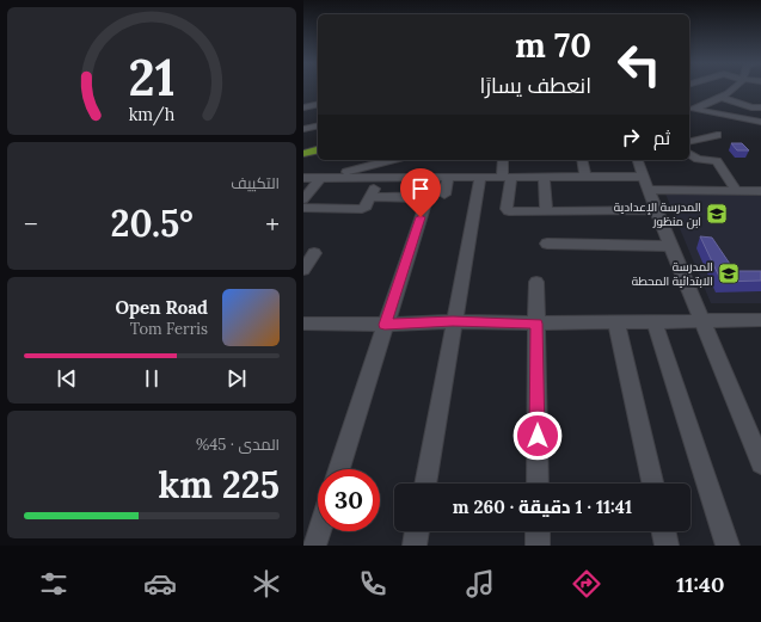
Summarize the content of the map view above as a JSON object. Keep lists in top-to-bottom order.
{
  "places": {
    "school or university": ["المدرسة الإعدادية ابن منظور", "المدرسة الابتدائية المحطة"]
  },
  "page": {
    "turn": ["70 m", "انعطف يسارًا"],
    "then": "ثم",
    "tile": [
      "التكييف",
      ["المدى · 45%", "225 km"]
    ],
    "heat": ["−", "20.5°", "+"],
    "song": ["Open Road", "Tom Ferris"],
    "limit": "30",
    "trip": "11:41 · 1 دقيقة · 260 m",
    "tabs": "11:40",
    "gauge": ["21", "km/h"]
  }
}
